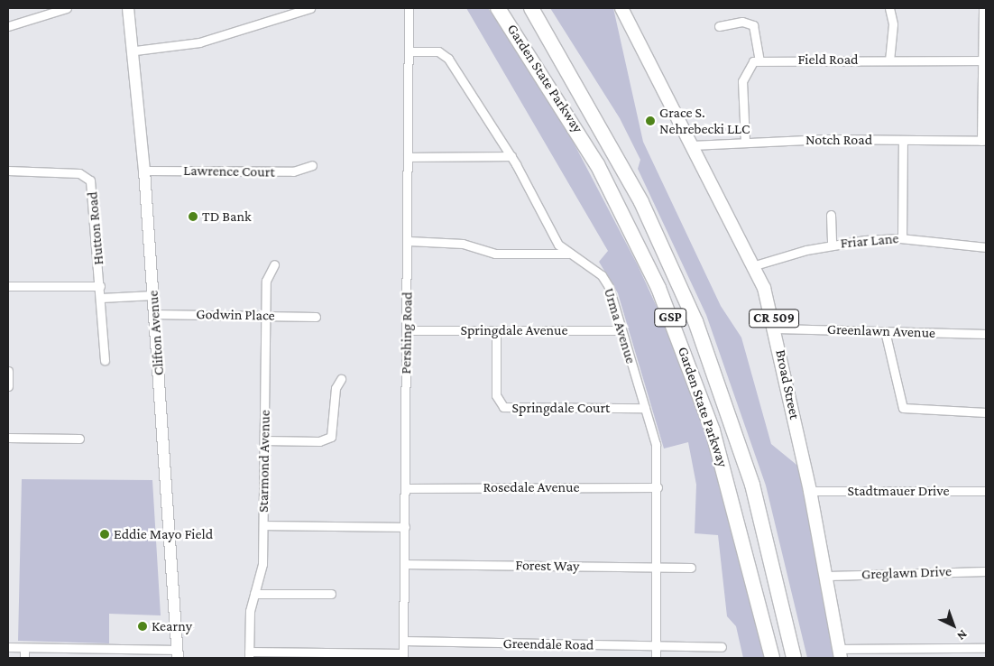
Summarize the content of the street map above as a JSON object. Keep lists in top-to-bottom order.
{
  "streets": {
    "highway": ["Garden State Parkway", "GSP"],
    "main road": ["CR 509", "Clifton Avenue", "Broad Street"],
    "street": [
      "Field Road",
      "Notch Road",
      "Lawrence Court",
      "Hutton Road",
      "Friar Lane",
      "Godwin Place",
      "Urma Avenue",
      "Springdale Avenue",
      "Greenlawn Avenue",
      "Pershing Road",
      "Springdale Court",
      "Starmond Avenue",
      "Rosedale Avenue",
      "Stadtmauer Drive",
      "Forest Way",
      "Greglawn Drive",
      "Greendale Road"
    ]
  },
  "crossings": [
    ["Notch Road", "Broad Street"],
    ["Lawrence Court", "Clifton Avenue"],
    ["Friar Lane", "Broad Street"],
    ["Godwin Place", "Clifton Avenue"],
    ["Godwin Place", "Starmond Avenue"],
    ["Urma Avenue", "Springdale Avenue"],
    ["Urma Avenue", "Pershing Road"],
    ["Urma Avenue", "Springdale Court"],
    ["Urma Avenue", "Rosedale Avenue"],
    ["Urma Avenue", "Forest Way"],
    ["Urma Avenue", "Greendale Road"],
    ["Springdale Avenue", "Pershing Road"],
    ["Springdale Avenue", "Springdale Court"],
    ["Greenlawn Avenue", "Broad Street"],
    ["Pershing Road", "Rosedale Avenue"],
    ["Pershing Road", "Forest Way"],
    ["Pershing Road", "Greendale Road"],
    ["Broad Street", "Stadtmauer Drive"],
    ["Broad Street", "Greglawn Drive"]
  ],
  "places": [
    "Grace S. Nehrebecki LLC",
    "TD Bank",
    "Eddie Mayo Field",
    "Kearny"
  ],
  "north": "bottom right"
}
